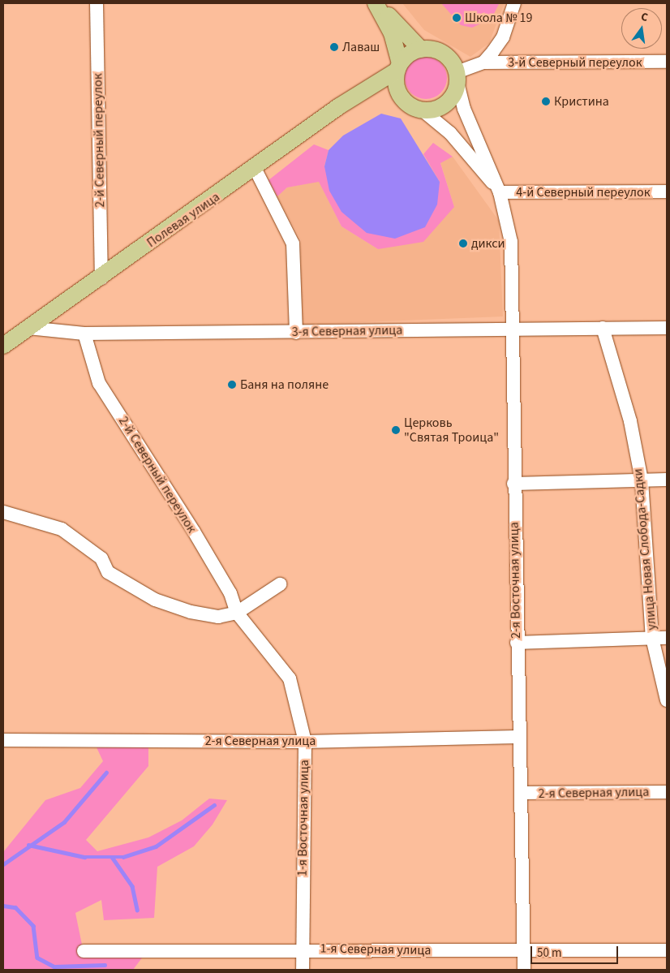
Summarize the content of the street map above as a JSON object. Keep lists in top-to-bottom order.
{
  "streets": {
    "main road": ["Полевая улица"],
    "street": [
      "3-й Северный переулок",
      "2-й Северный переулок",
      "4-й Северный переулок",
      "3-я Северная улица",
      "улица Новая Слобода-Садки",
      "2-я Восточная улица",
      "2-я Северная улица",
      "1-я Восточная улица",
      "1-я Северная улица"
    ]
  },
  "crossings": [
    ["2-й Северный переулок", "Полевая улица"],
    ["2-й Северный переулок", "3-я Северная улица"],
    ["2-й Северный переулок", "1-я Восточная улица"],
    ["4-й Северный переулок", "2-я Восточная улица"],
    ["Полевая улица", "3-я Северная улица"],
    ["Полевая улица", "2-я Восточная улица"],
    ["3-я Северная улица", "улица Новая Слобода-Садки"],
    ["3-я Северная улица", "2-я Восточная улица"],
    ["2-я Восточная улица", "2-я Северная улица"],
    ["2-я Восточная улица", "1-я Северная улица"],
    ["2-я Северная улица", "1-я Восточная улица"],
    ["1-я Восточная улица", "1-я Северная улица"]
  ],
  "places": [
    "Школа № 19",
    "Лаваш",
    "Кристина",
    "дикси",
    "Баня на поляне",
    "Церковь \"Святая Троица\""
  ],
  "scale_bar": "50 m",
  "north": "top"
}
